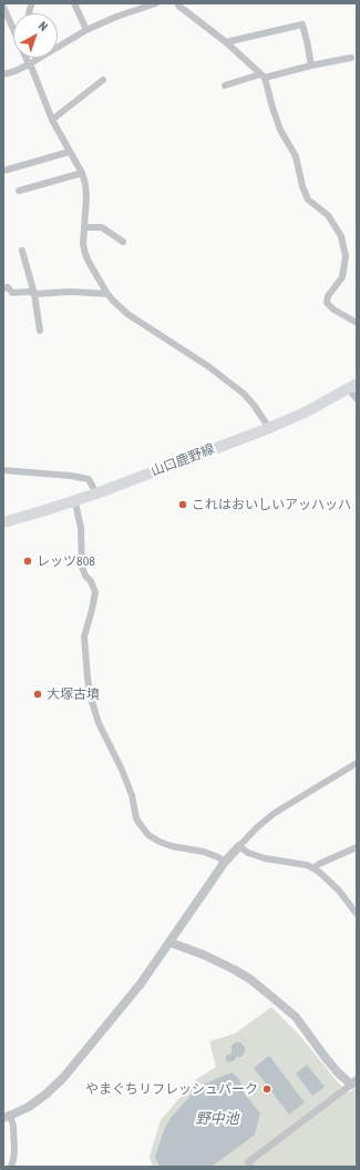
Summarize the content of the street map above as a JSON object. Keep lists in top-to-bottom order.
{
  "streets": {
    "main road": ["山口鹿野線"]
  },
  "water": ["野中池"],
  "places": [
    "これはおいしいアッハッハ",
    "レッツ808",
    "大塚古墳",
    "やまぐちリフレッシュパーク"
  ],
  "north": "top right"
}
